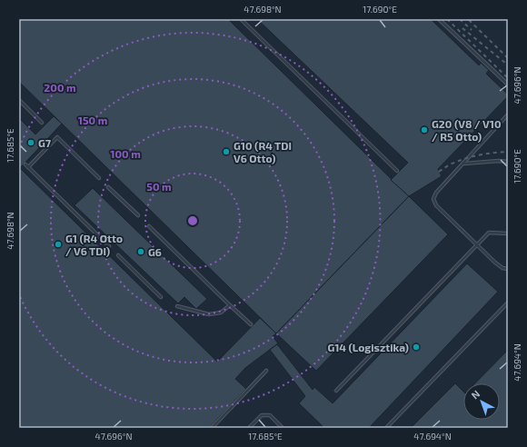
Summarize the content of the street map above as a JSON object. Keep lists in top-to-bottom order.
{
  "places": [
    "G20 (V8 / V10 / R5 Otto)",
    "G7",
    "G10 (R4 TDI V6 Otto)",
    "G1 (R4 Otto / V6 TDI)",
    "G6",
    "G14 (Logisztika)"
  ],
  "north": "top left",
  "coordinates": [
    "47.698°N",
    "17.690°E",
    "47.696°N",
    "17.685°E",
    "47.694°N"
  ],
  "rings": [
    "200 m",
    "150 m",
    "100 m",
    "50 m"
  ]
}
